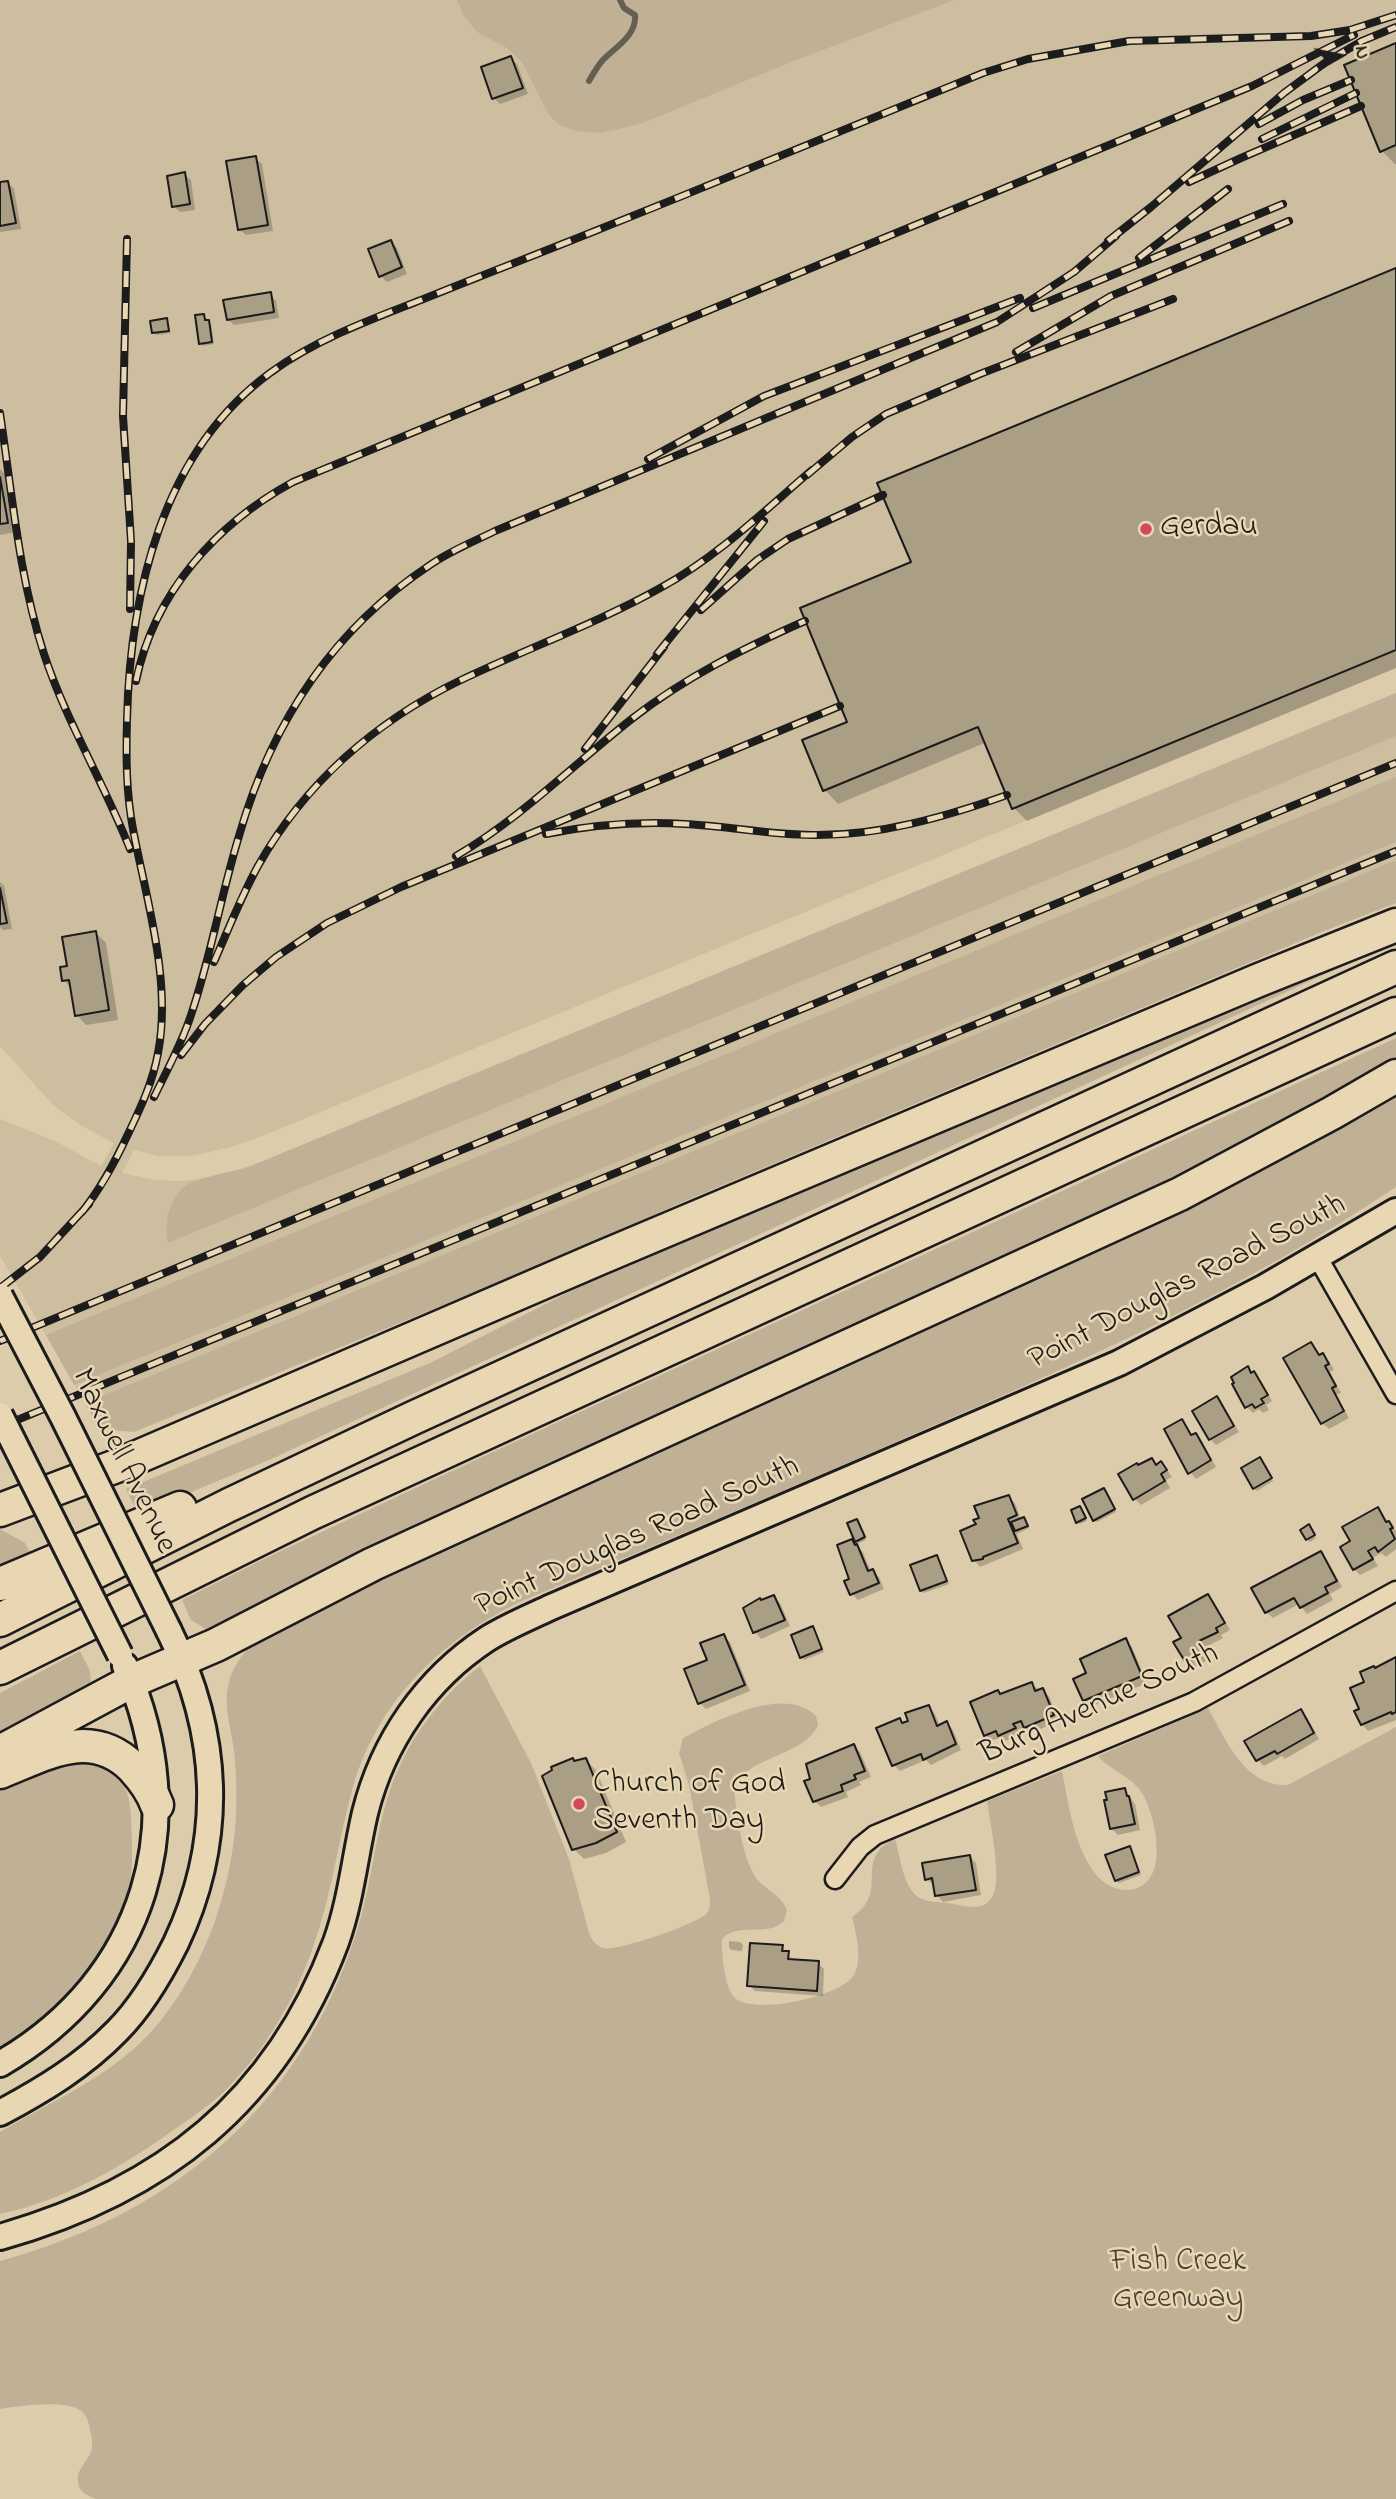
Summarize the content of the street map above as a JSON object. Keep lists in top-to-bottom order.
{
  "streets": {
    "street": ["Point Douglas Road South", "Maxwell Avenue", "Burg Avenue South"]
  },
  "parks": ["Fish Creek Greenway"],
  "places": ["Gerdau", "Church of God Seventh Day"],
  "north": "right"
}
